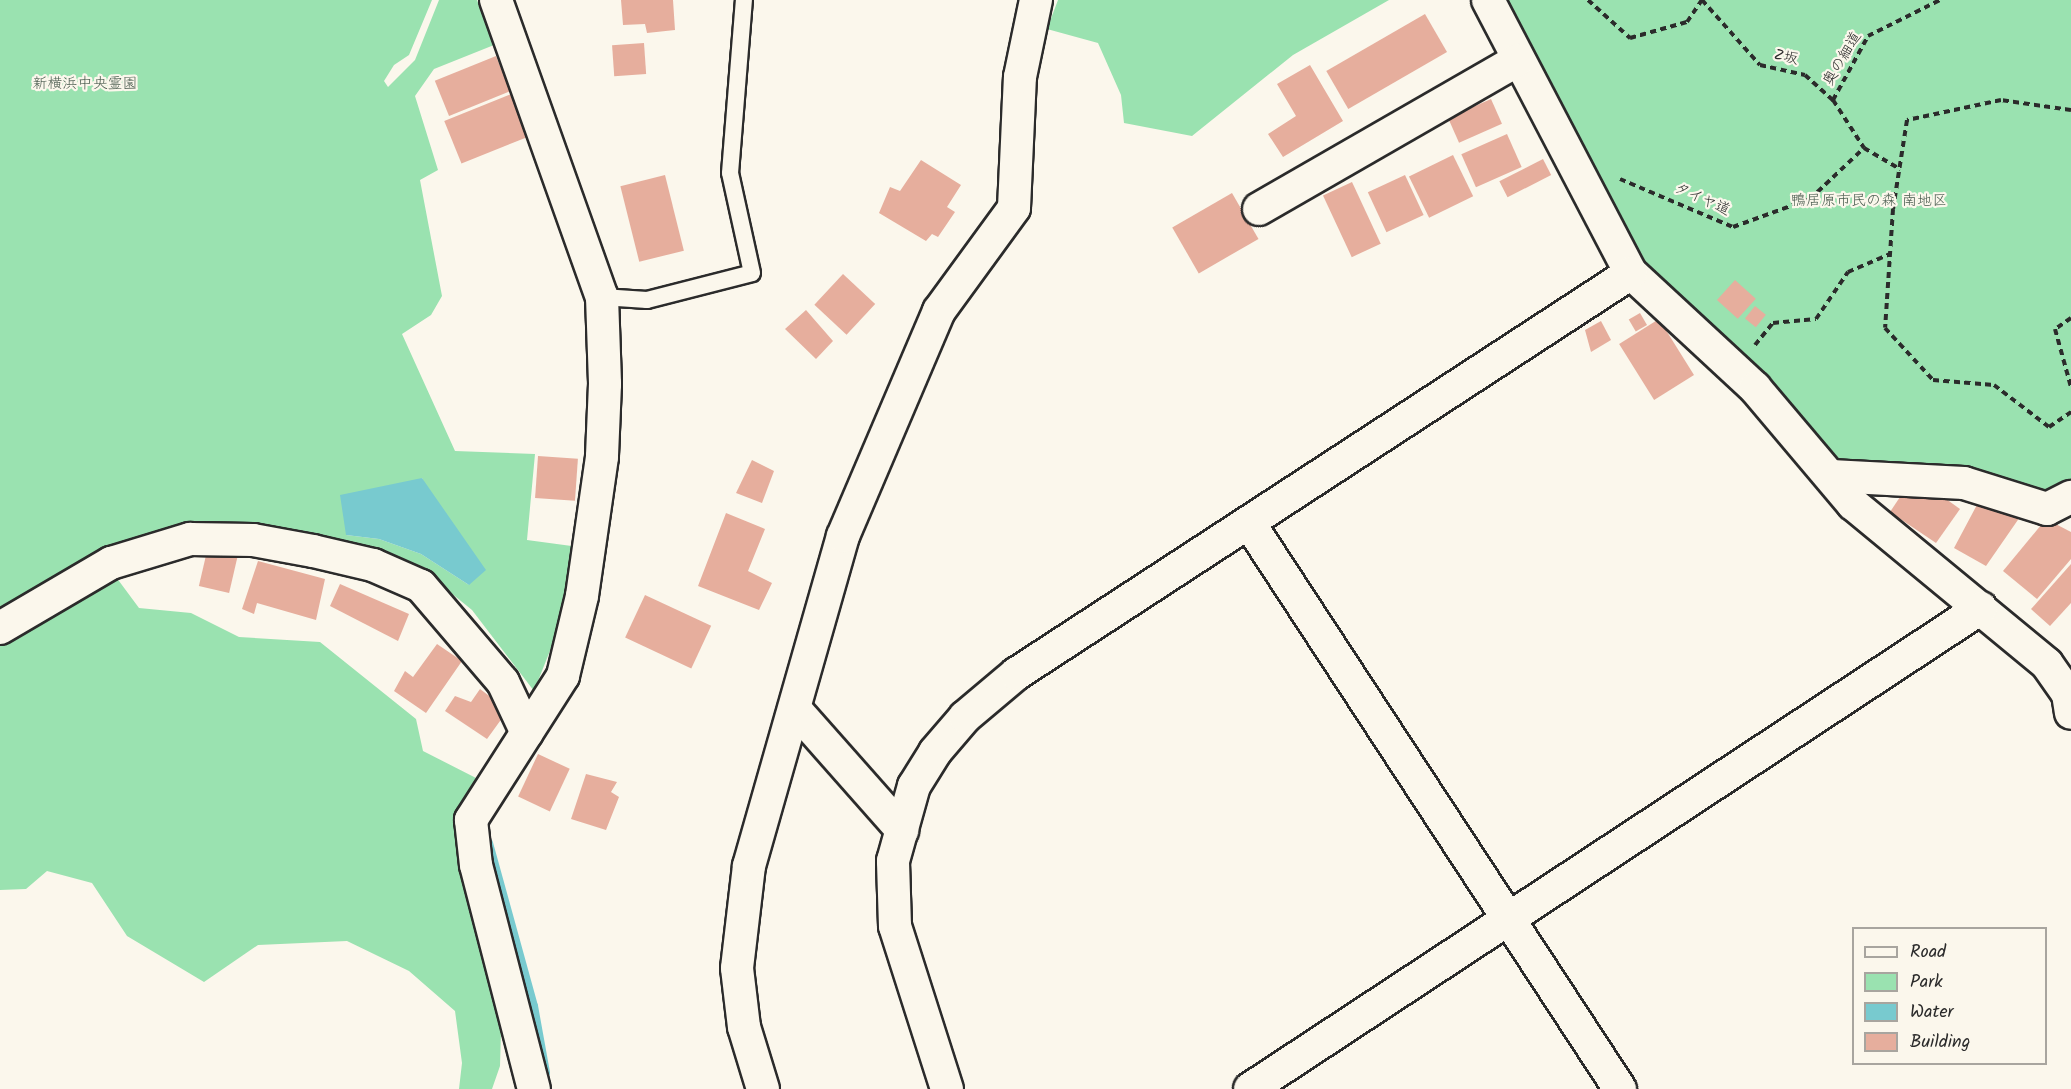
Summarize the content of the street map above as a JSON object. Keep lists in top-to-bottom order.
{
  "streets": {
    "path": ["Z坂", "奥の細道", "タイヤ道"]
  },
  "crossings": [
    ["Z坂", "奥の細道"],
    ["Z坂", "タイヤ道"]
  ],
  "parks": ["新横浜中央霊園", "鴨居原市民の森 南地区"],
  "legend": [
    "Road",
    "Park",
    "Water",
    "Building"
  ]
}
